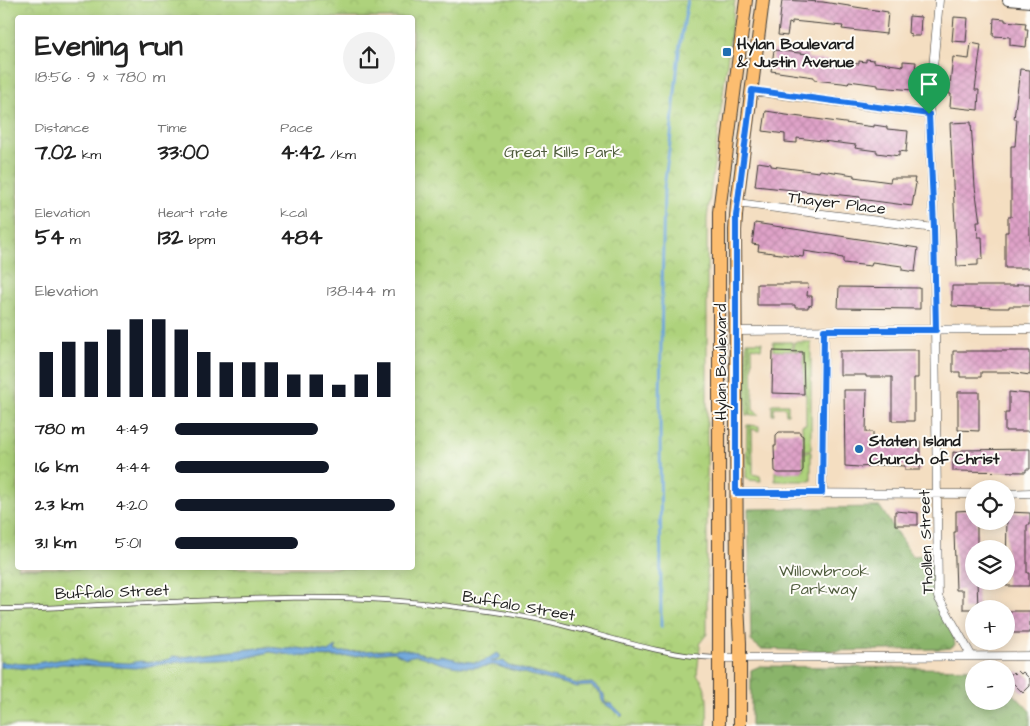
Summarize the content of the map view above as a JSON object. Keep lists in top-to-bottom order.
{
  "streets": {
    "main road": ["Hylan Boulevard"],
    "street": ["Thayer Place", "Thollen Street", "Buffalo Street"]
  },
  "crossings": [
    ["Thayer Place", "Hylan Boulevard"],
    ["Thayer Place", "Thollen Street"],
    ["Hylan Boulevard", "Buffalo Street"],
    ["Thollen Street", "Buffalo Street"]
  ],
  "parks": ["Great Kills Park", "Willowbrook Parkway"],
  "places": {
    "transit": ["Hylan Boulevard & Justin Avenue"],
    "other": ["Staten Island Church of Christ"]
  },
  "page": {
    "heading": ["Evening run", "18:56 · 9 × 780 m"],
    "stats": [
      ["Distance", "7.02 km"],
      ["Time", "33:00"],
      ["Pace", "4:42 /km"],
      ["Elevation", "54 m"],
      ["Heart rate", "132 bpm"],
      ["kcal", "484"]
    ],
    "chart": ["Elevation", "138–144 m"],
    "list": [
      {
        "name": "780 m",
        "note": "4:49"
      },
      {
        "name": "1.6 km",
        "note": "4:44"
      },
      {
        "name": "2.3 km",
        "note": "4:20"
      },
      {
        "name": "3.1 km",
        "note": "5:01"
      }
    ],
    "map_buttons": ["+", "−"]
  }
}
